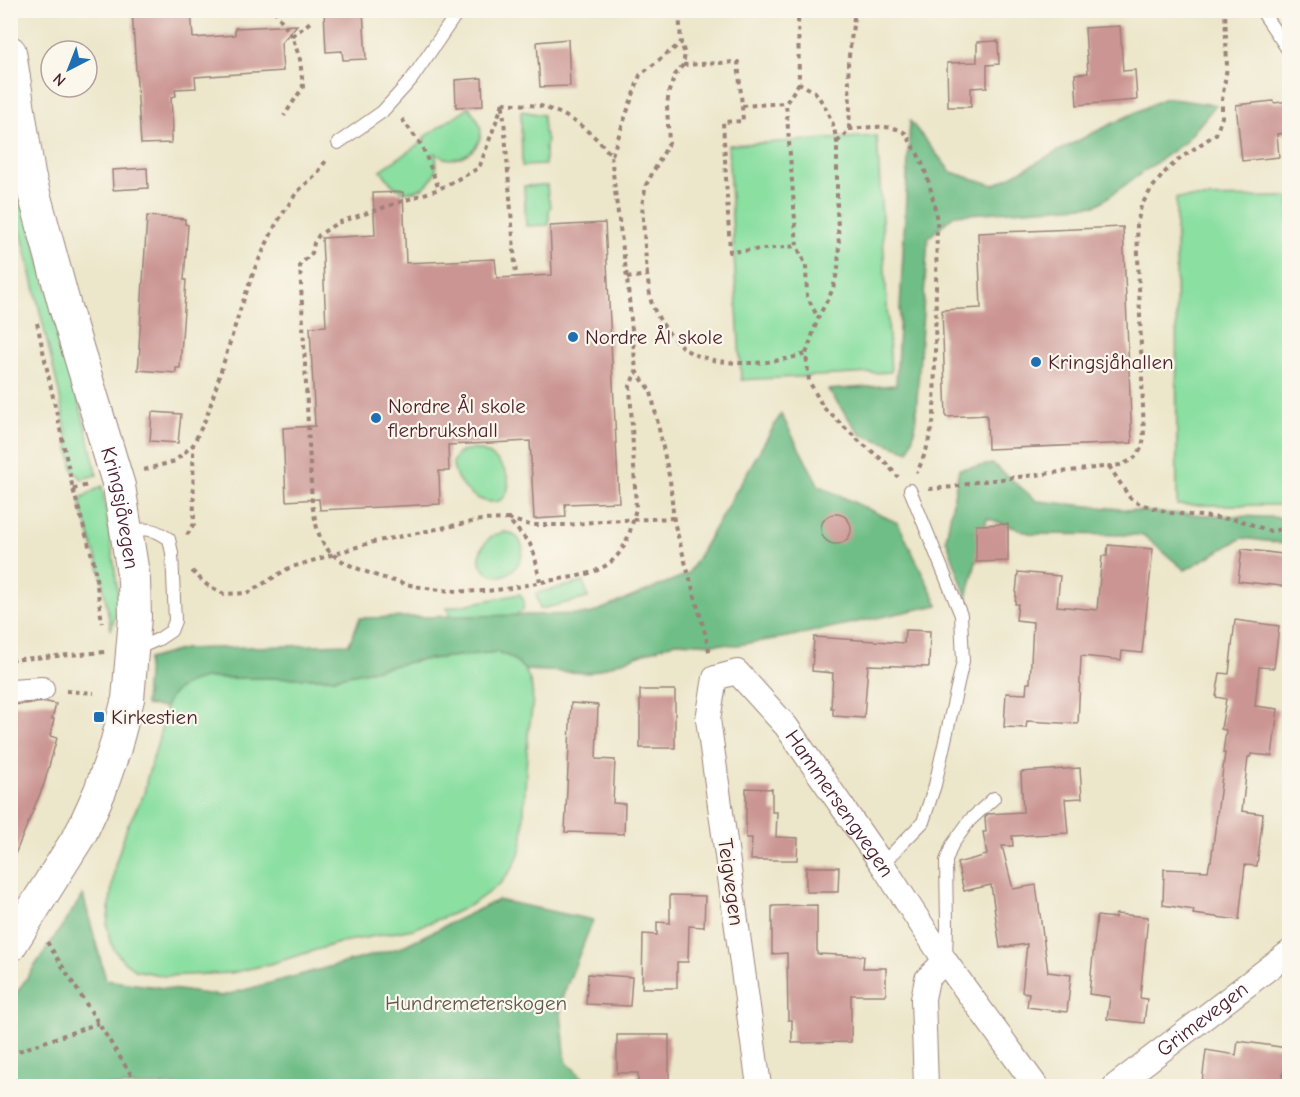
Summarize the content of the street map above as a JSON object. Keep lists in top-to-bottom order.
{
  "streets": {
    "street": [
      "Kringsjåvegen",
      "Hammersengvegen",
      "Teigvegen",
      "Grimevegen"
    ]
  },
  "crossings": [
    ["Hammersengvegen", "Teigvegen"]
  ],
  "parks": ["Hundremeterskogen"],
  "places": {
    "other": ["Nordre Ål skole", "Kringsjåhallen", "Nordre Ål skole flerbrukshall"],
    "transit": ["Kirkestien"]
  },
  "north": "bottom left"
}
